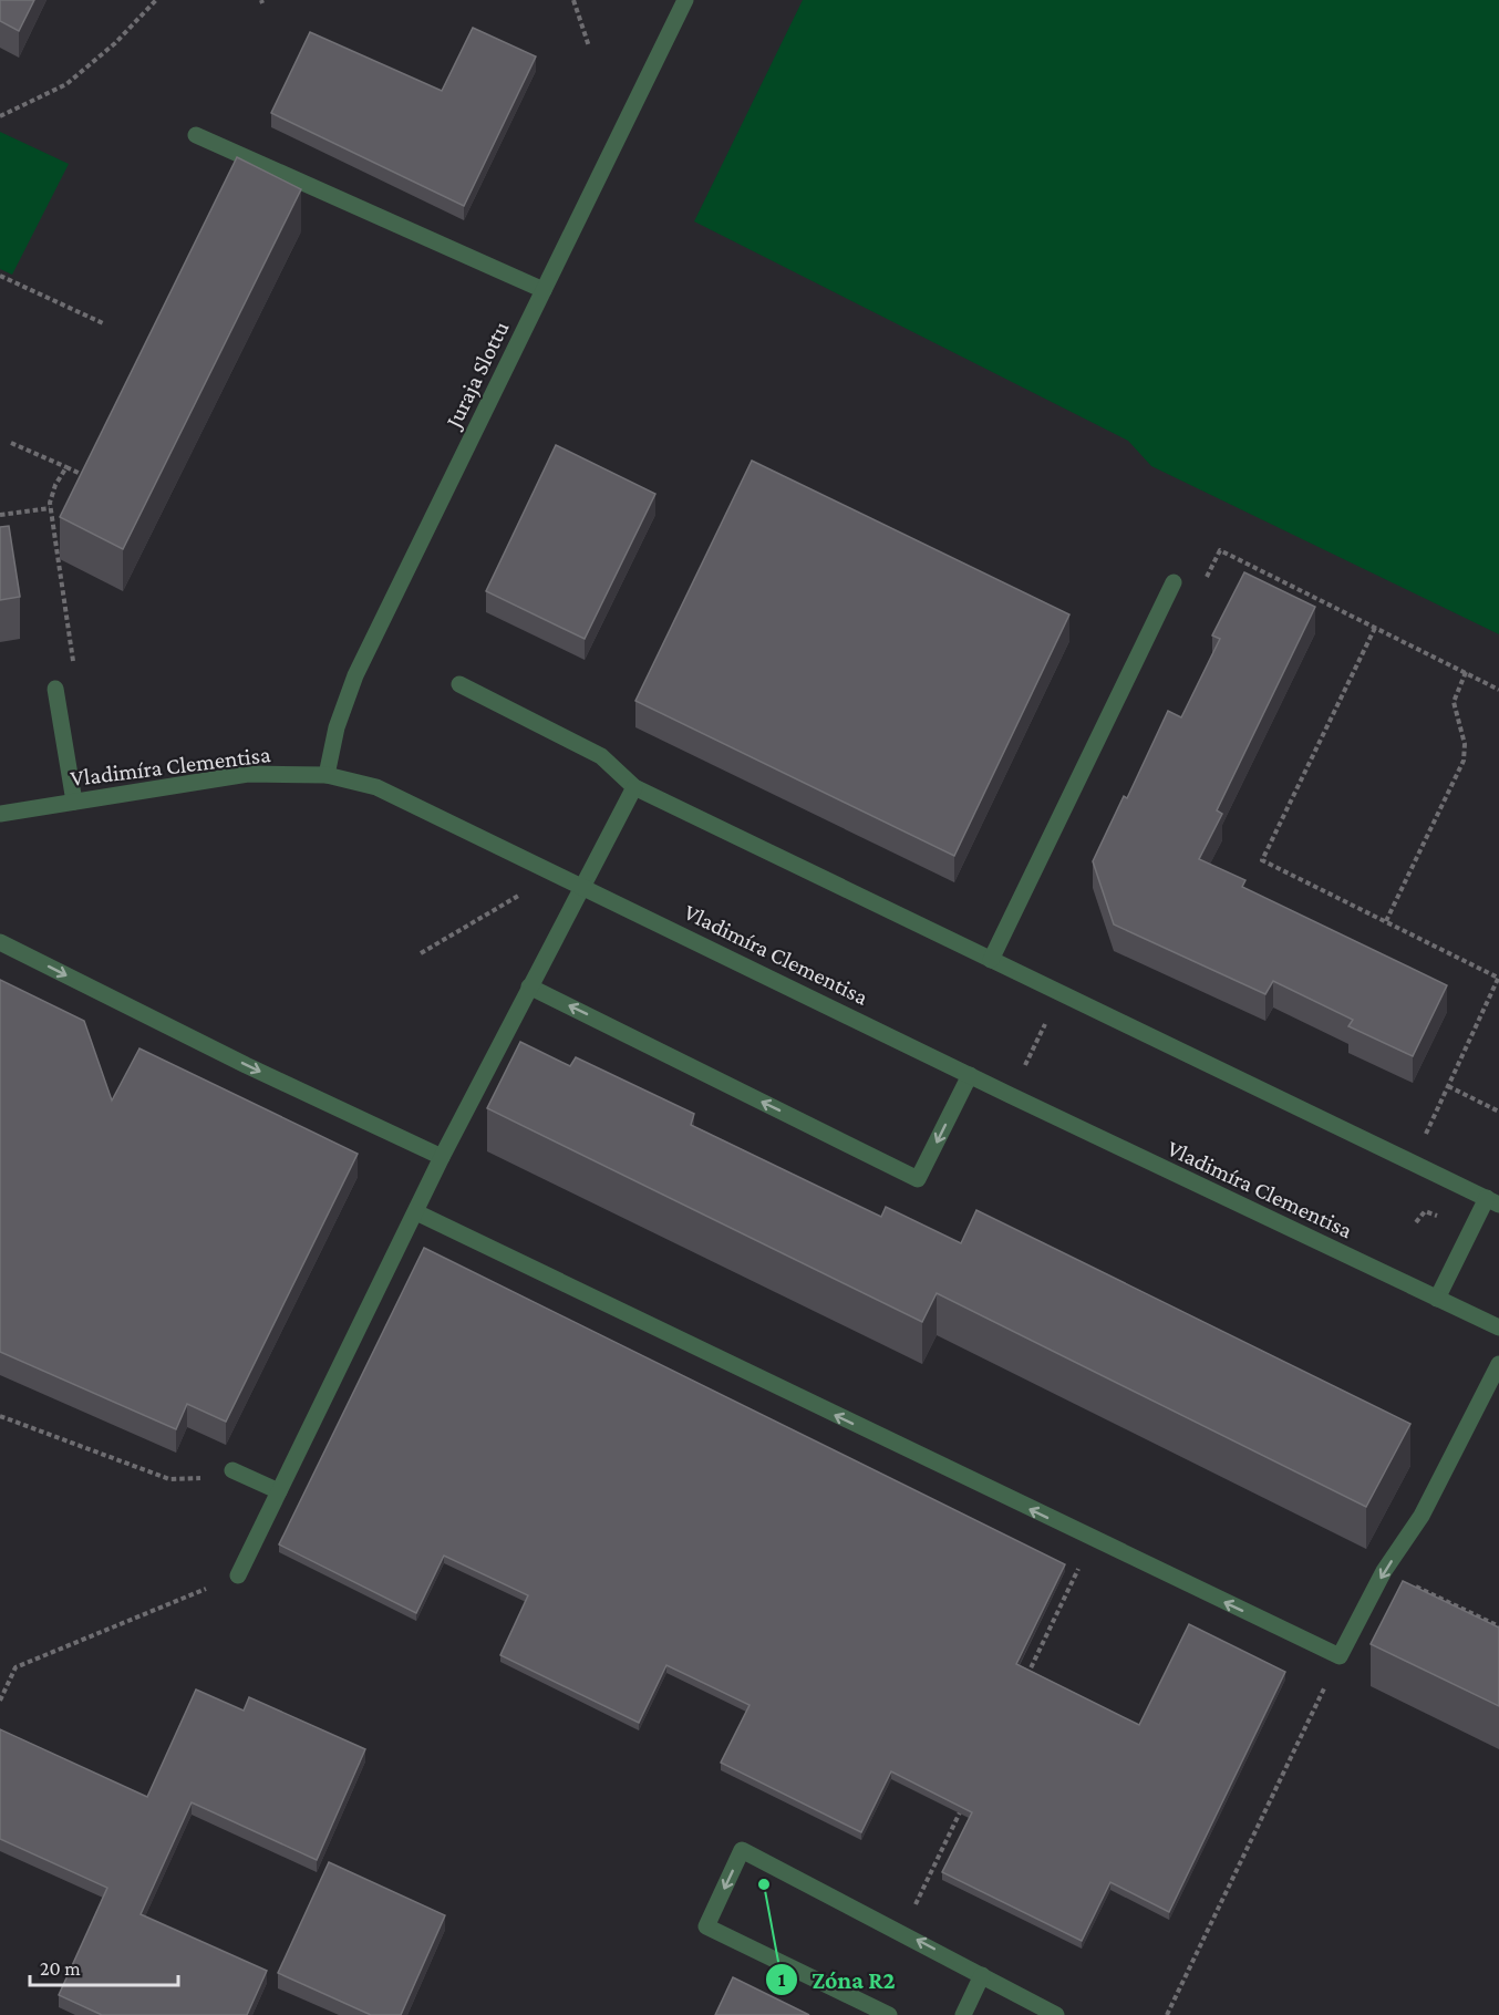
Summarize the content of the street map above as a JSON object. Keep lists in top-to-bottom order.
{
  "streets": {
    "street": ["Juraja Slottu", "Vladimíra Clementisa"]
  },
  "crossings": [
    ["Juraja Slottu", "Vladimíra Clementisa"]
  ],
  "places": ["Zóna R2"],
  "scale_bar": "20 m"
}
